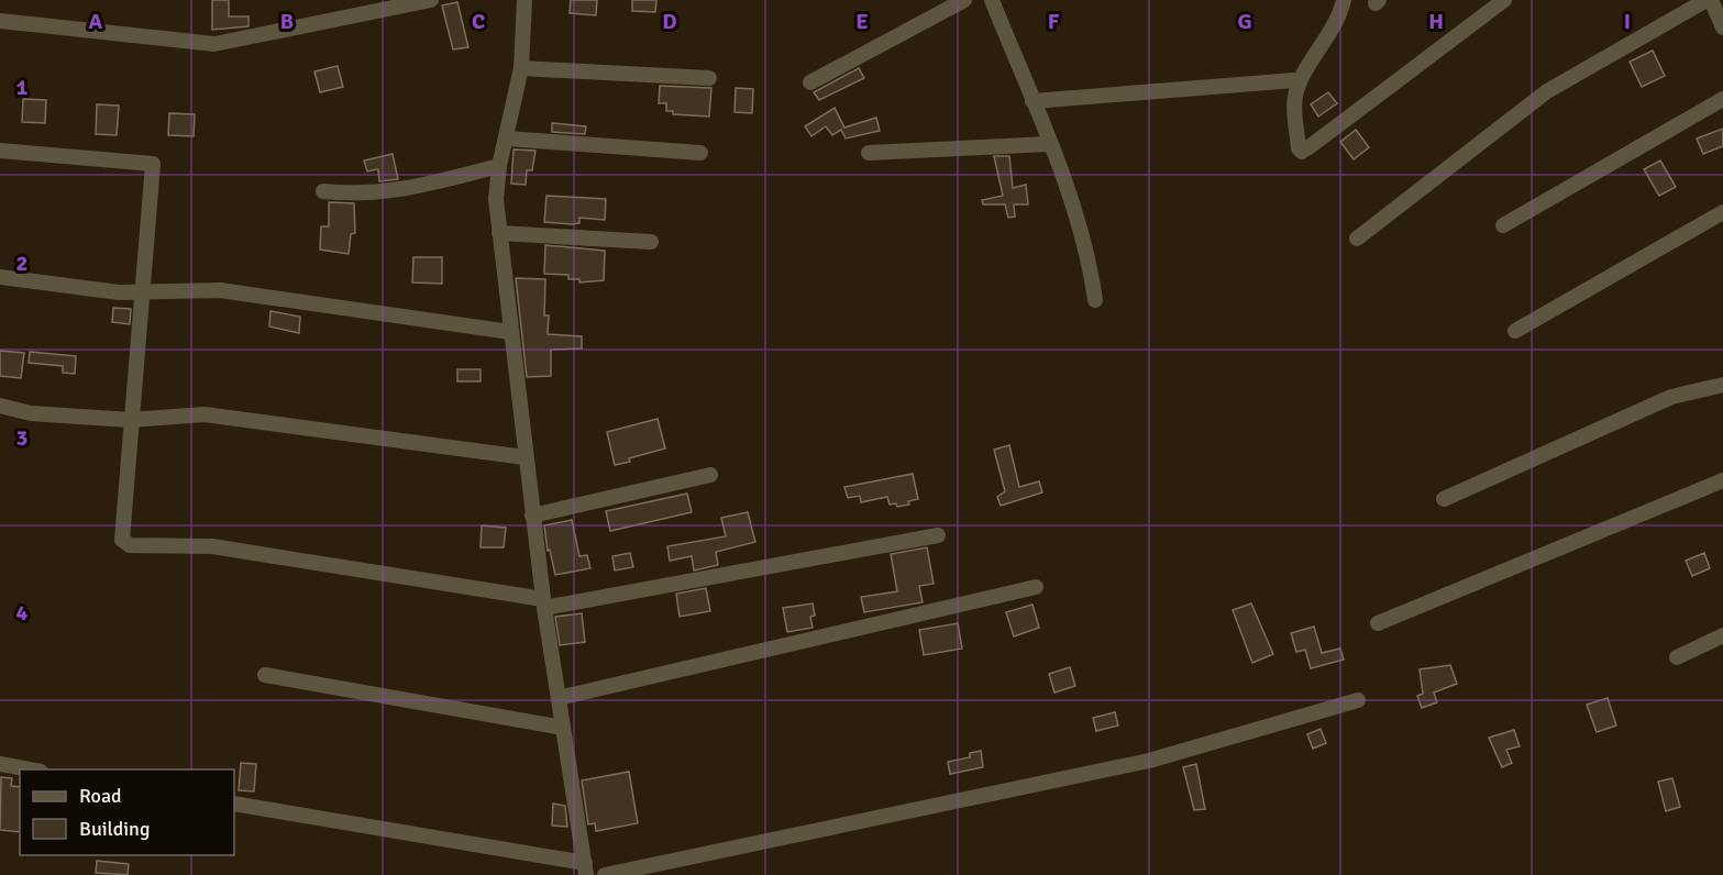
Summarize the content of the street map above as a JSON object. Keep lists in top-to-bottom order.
{
  "legend": ["Road", "Building"],
  "grid": {
    "columns": [
      "A",
      "B",
      "C",
      "D",
      "E",
      "F",
      "G",
      "H",
      "I"
    ],
    "rows": [
      "1",
      "2",
      "3",
      "4"
    ]
  }
}
